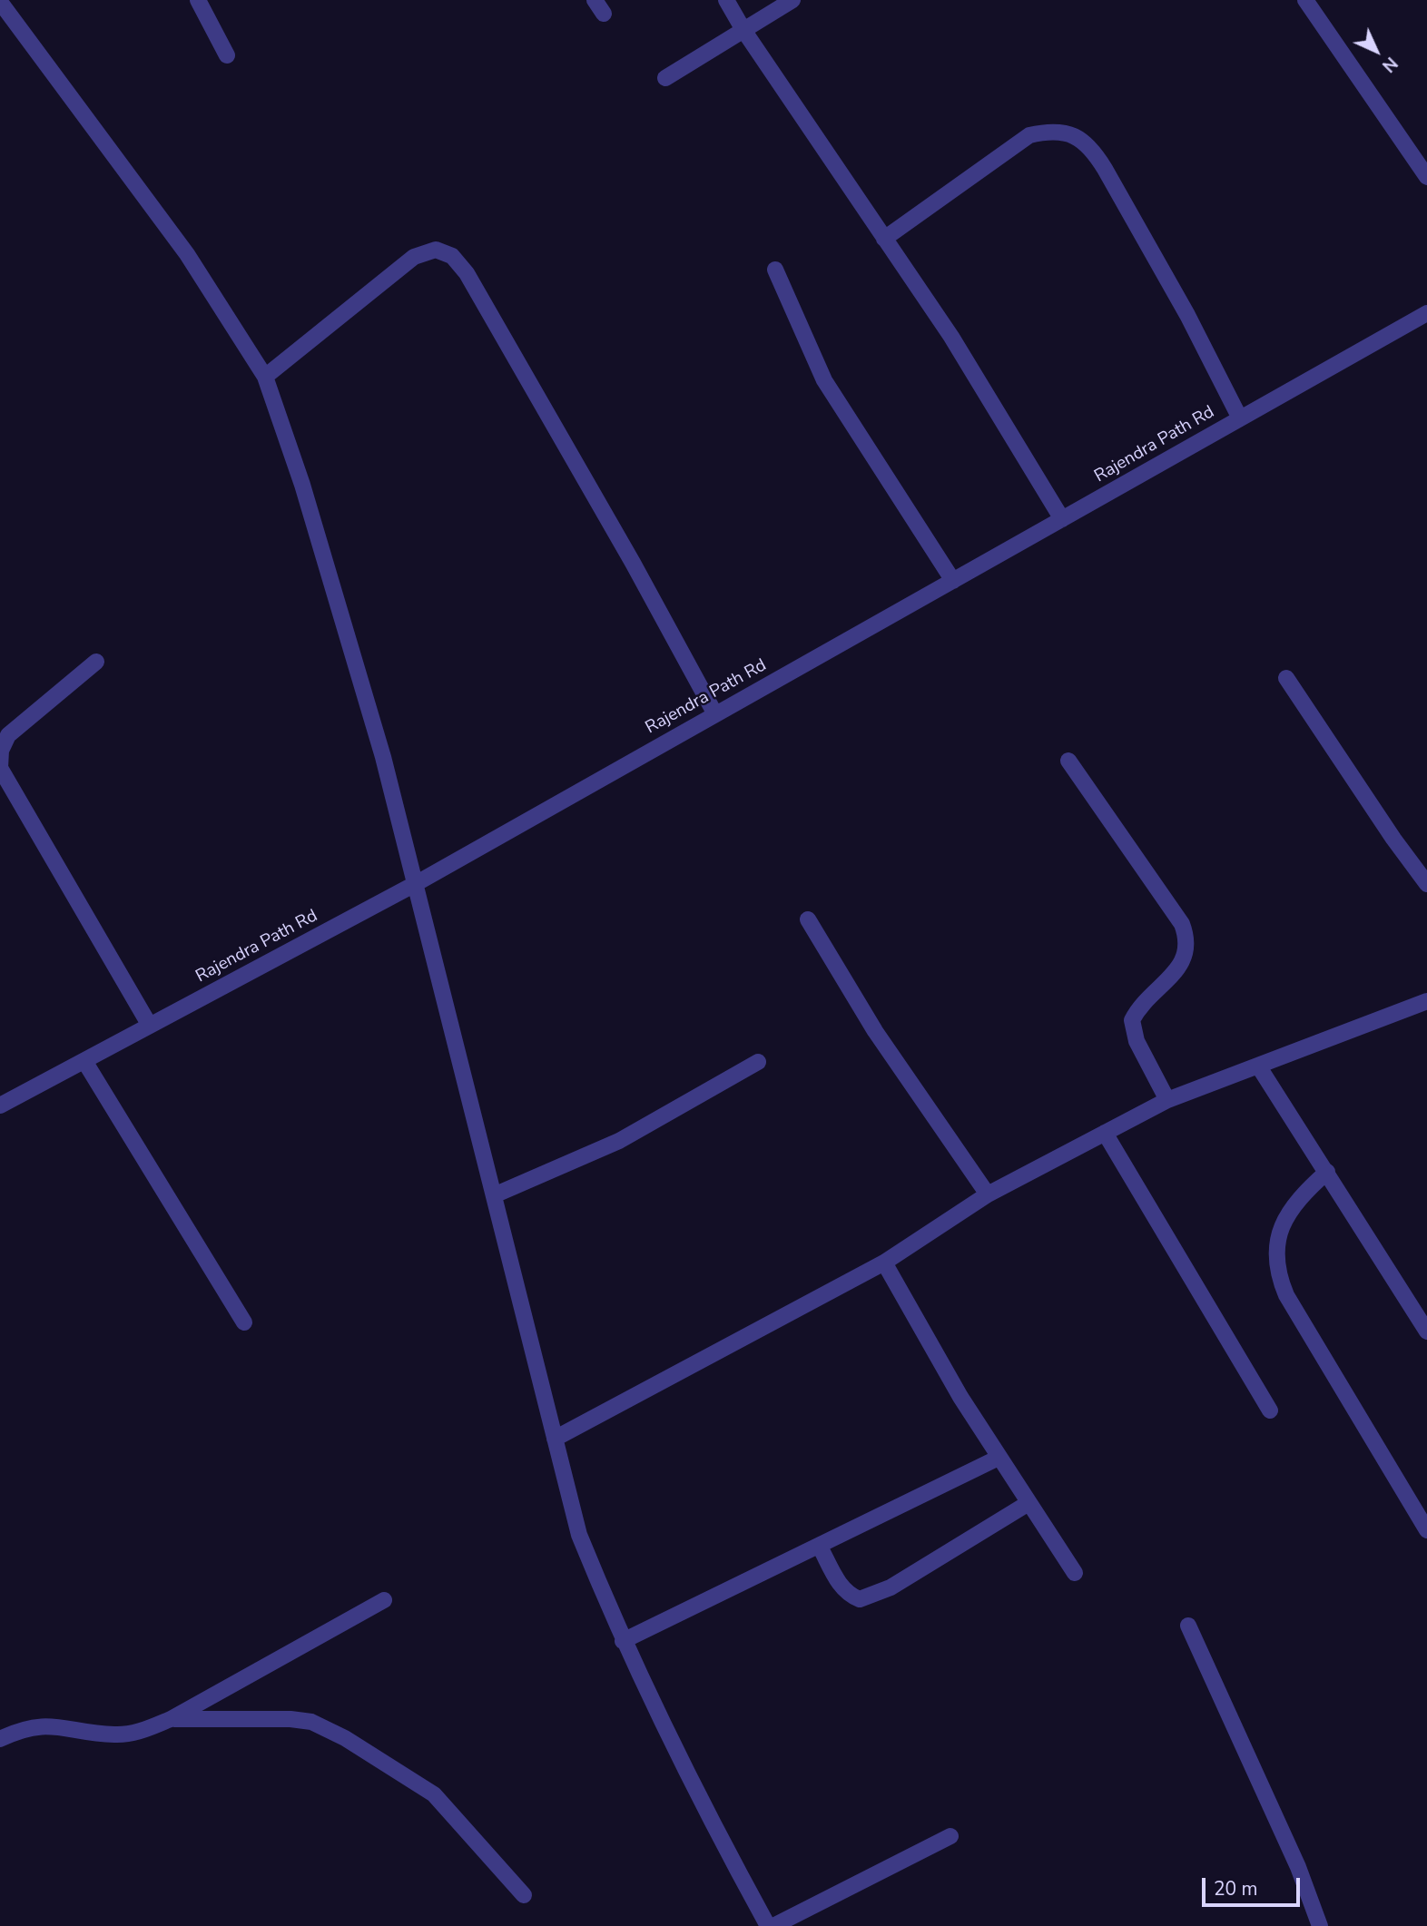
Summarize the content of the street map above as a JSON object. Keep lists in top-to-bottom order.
{
  "streets": {
    "street": ["Rajendra Path Rd"]
  },
  "scale_bar": "20 m",
  "north": "bottom right"
}
